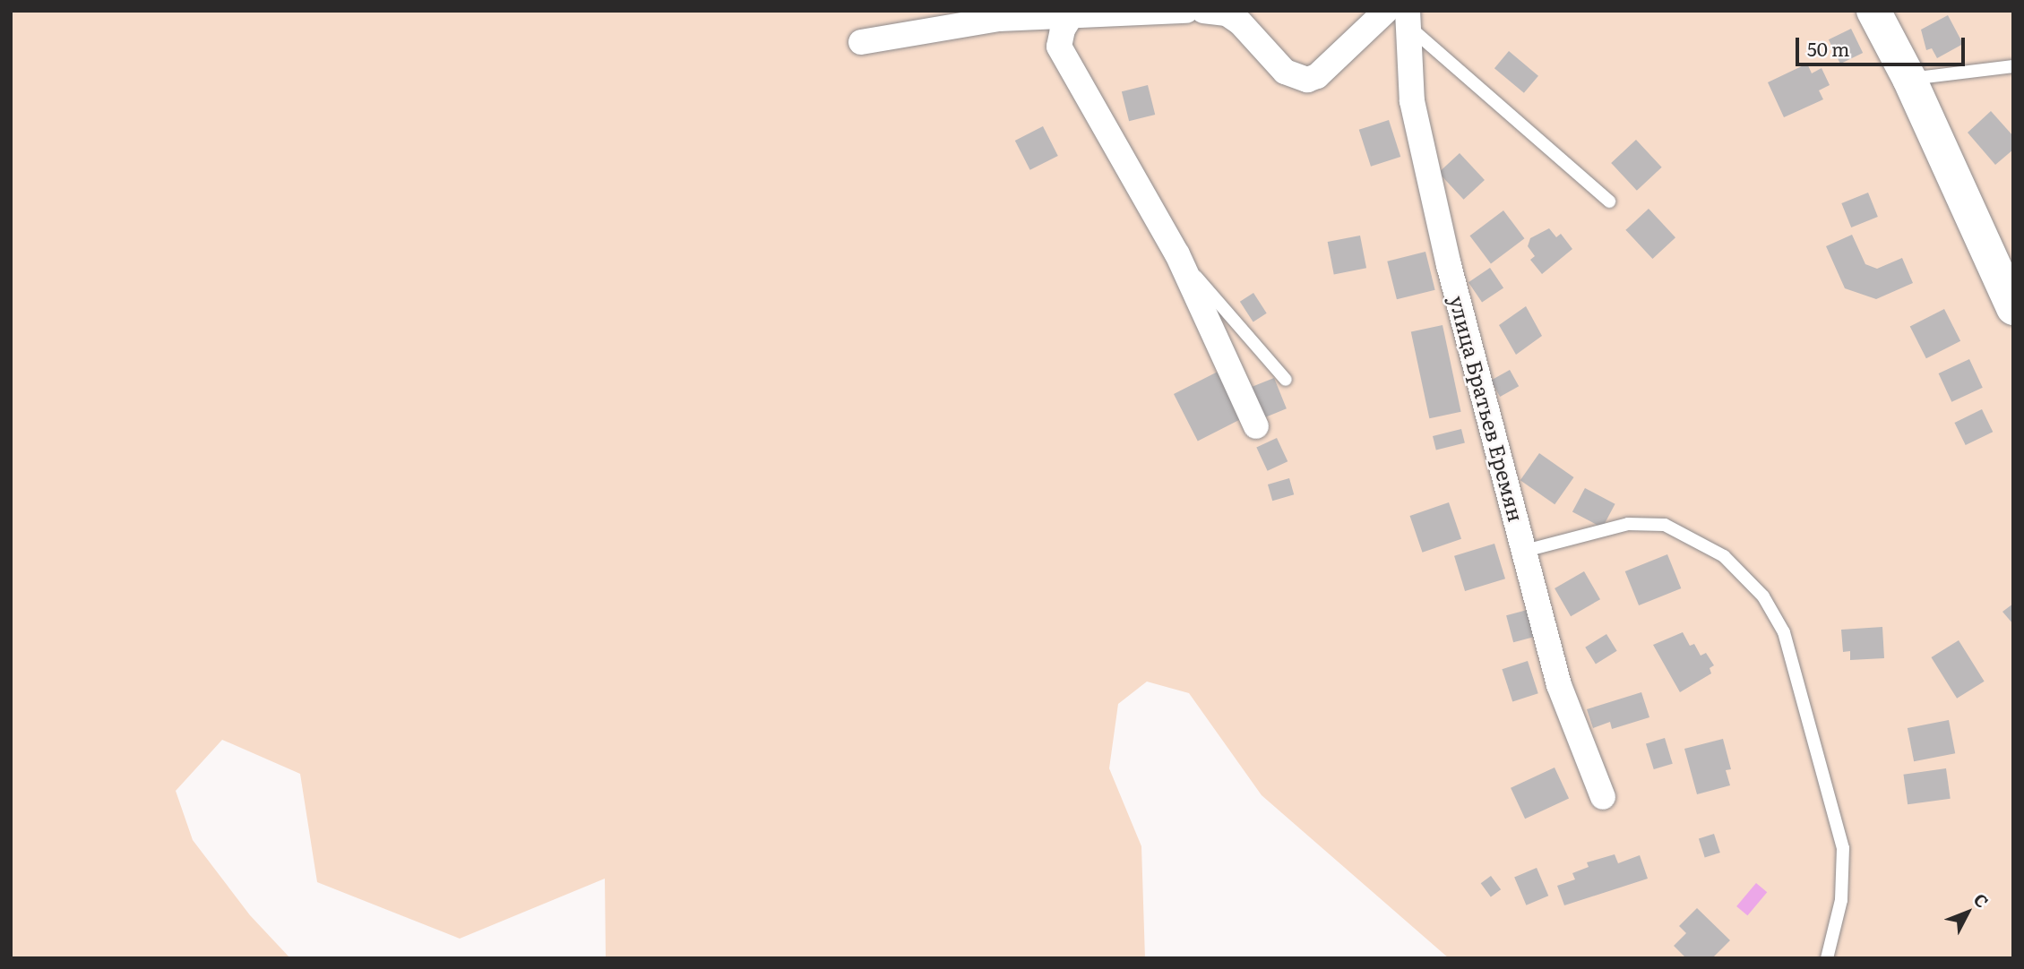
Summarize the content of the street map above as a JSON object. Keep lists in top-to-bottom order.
{
  "streets": {
    "street": ["улица Братьев Еремян"]
  },
  "scale_bar": "50 m",
  "north": "top right"
}
